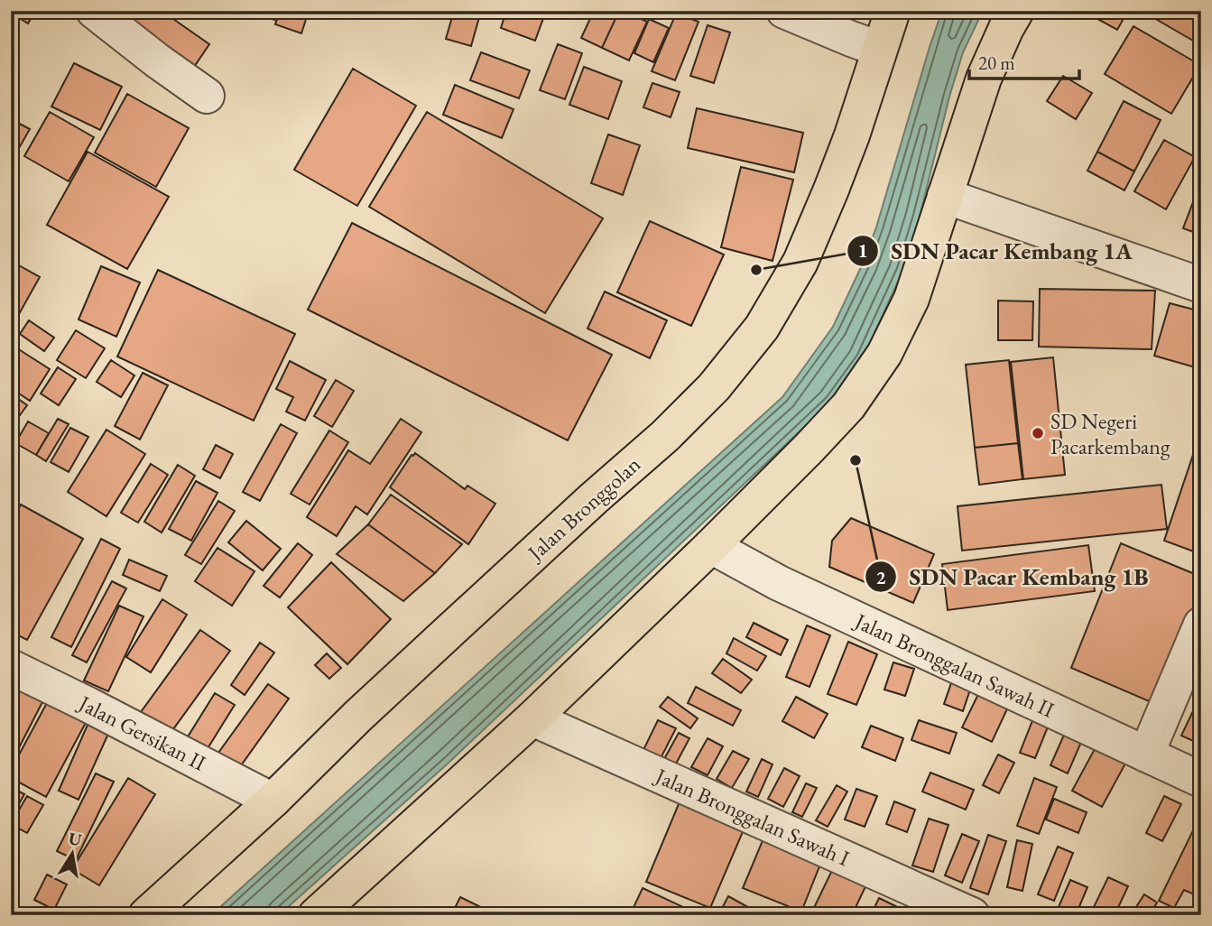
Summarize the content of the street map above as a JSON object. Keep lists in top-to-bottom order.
{
  "streets": {
    "main road": ["Jalan Bronggolan"],
    "street": ["Jalan Bronggalan Sawah II", "Jalan Gersikan II", "Jalan Bronggalan Sawah I"]
  },
  "crossings": [
    ["Jalan Bronggolan", "Jalan Gersikan II"]
  ],
  "places": ["SDN Pacar Kembang 1A", "SD Negeri Pacarkembang", "SDN Pacar Kembang 1B"],
  "scale_bar": "20 m",
  "north": "top"
}
